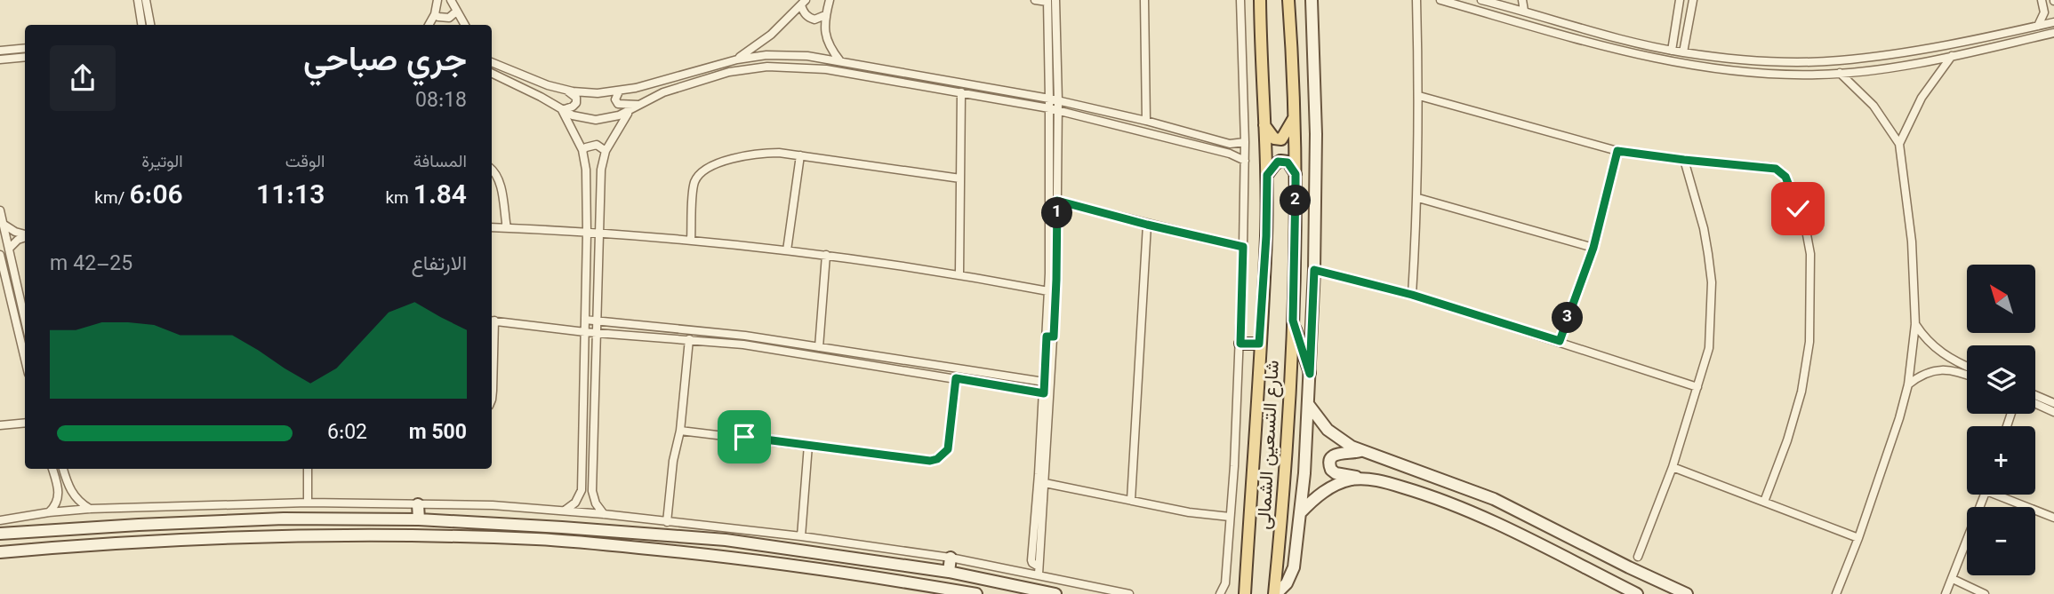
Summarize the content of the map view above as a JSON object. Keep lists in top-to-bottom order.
{
  "streets": {
    "main road": ["شارع التسعين الشمالى"]
  },
  "north": "top left",
  "page": {
    "heading": ["جري صباحي", "08:18"],
    "stats": [
      ["المسافة", "1.84 km"],
      ["الوقت", "11:13"],
      ["الوتيرة", "6:06 /km"]
    ],
    "pins": ["2", "1", "3"],
    "chart": ["الارتفاع", "25–42 m"],
    "map_buttons": ["+", "−"],
    "list": [
      {
        "name": "500 m",
        "note": "6:02"
      }
    ]
  }
}
